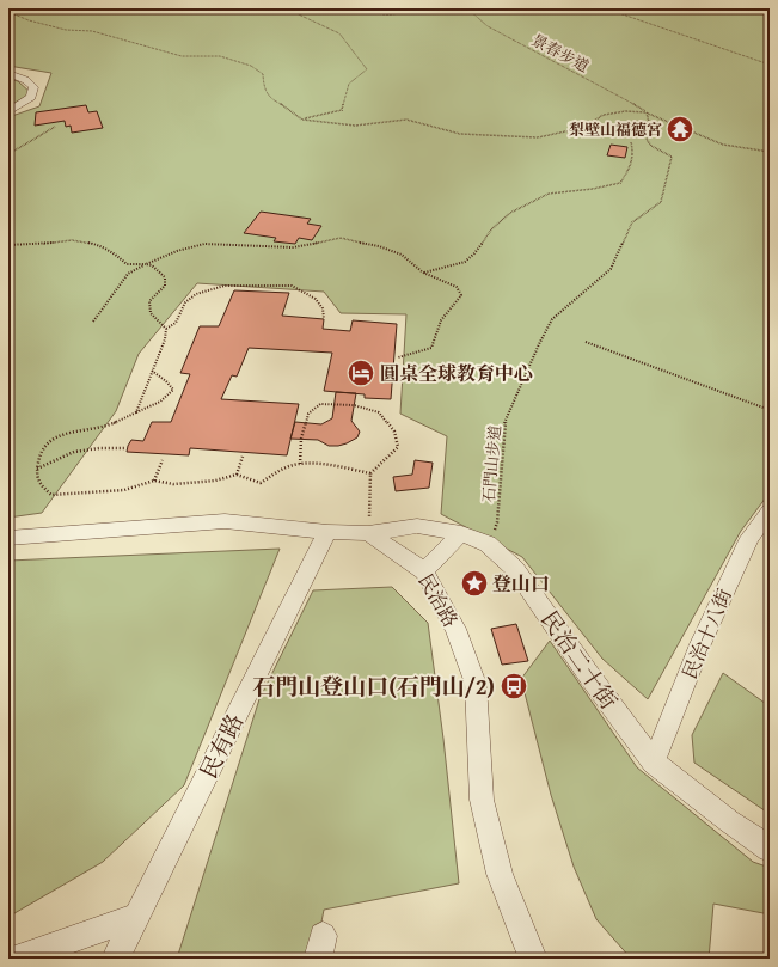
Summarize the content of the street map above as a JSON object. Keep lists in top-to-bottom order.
{
  "streets": {
    "street": [
      "民治路",
      "民治十八街",
      "民治二十街",
      "民有路"
    ],
    "path": ["景春步道", "石門山步道"]
  },
  "crossings": [
    ["景春步道", "石門山步道"],
    ["石門山步道", "民治二十街"],
    ["民治路", "民治二十街"],
    ["民治十八街", "民治二十街"]
  ],
  "places": {
    "temple": ["梨壁山福德宮"],
    "hotel": ["圓桌全球教育中心"],
    "place": ["登山口"],
    "bus stop": ["石門山登山口(石門山/2)"]
  }
}
